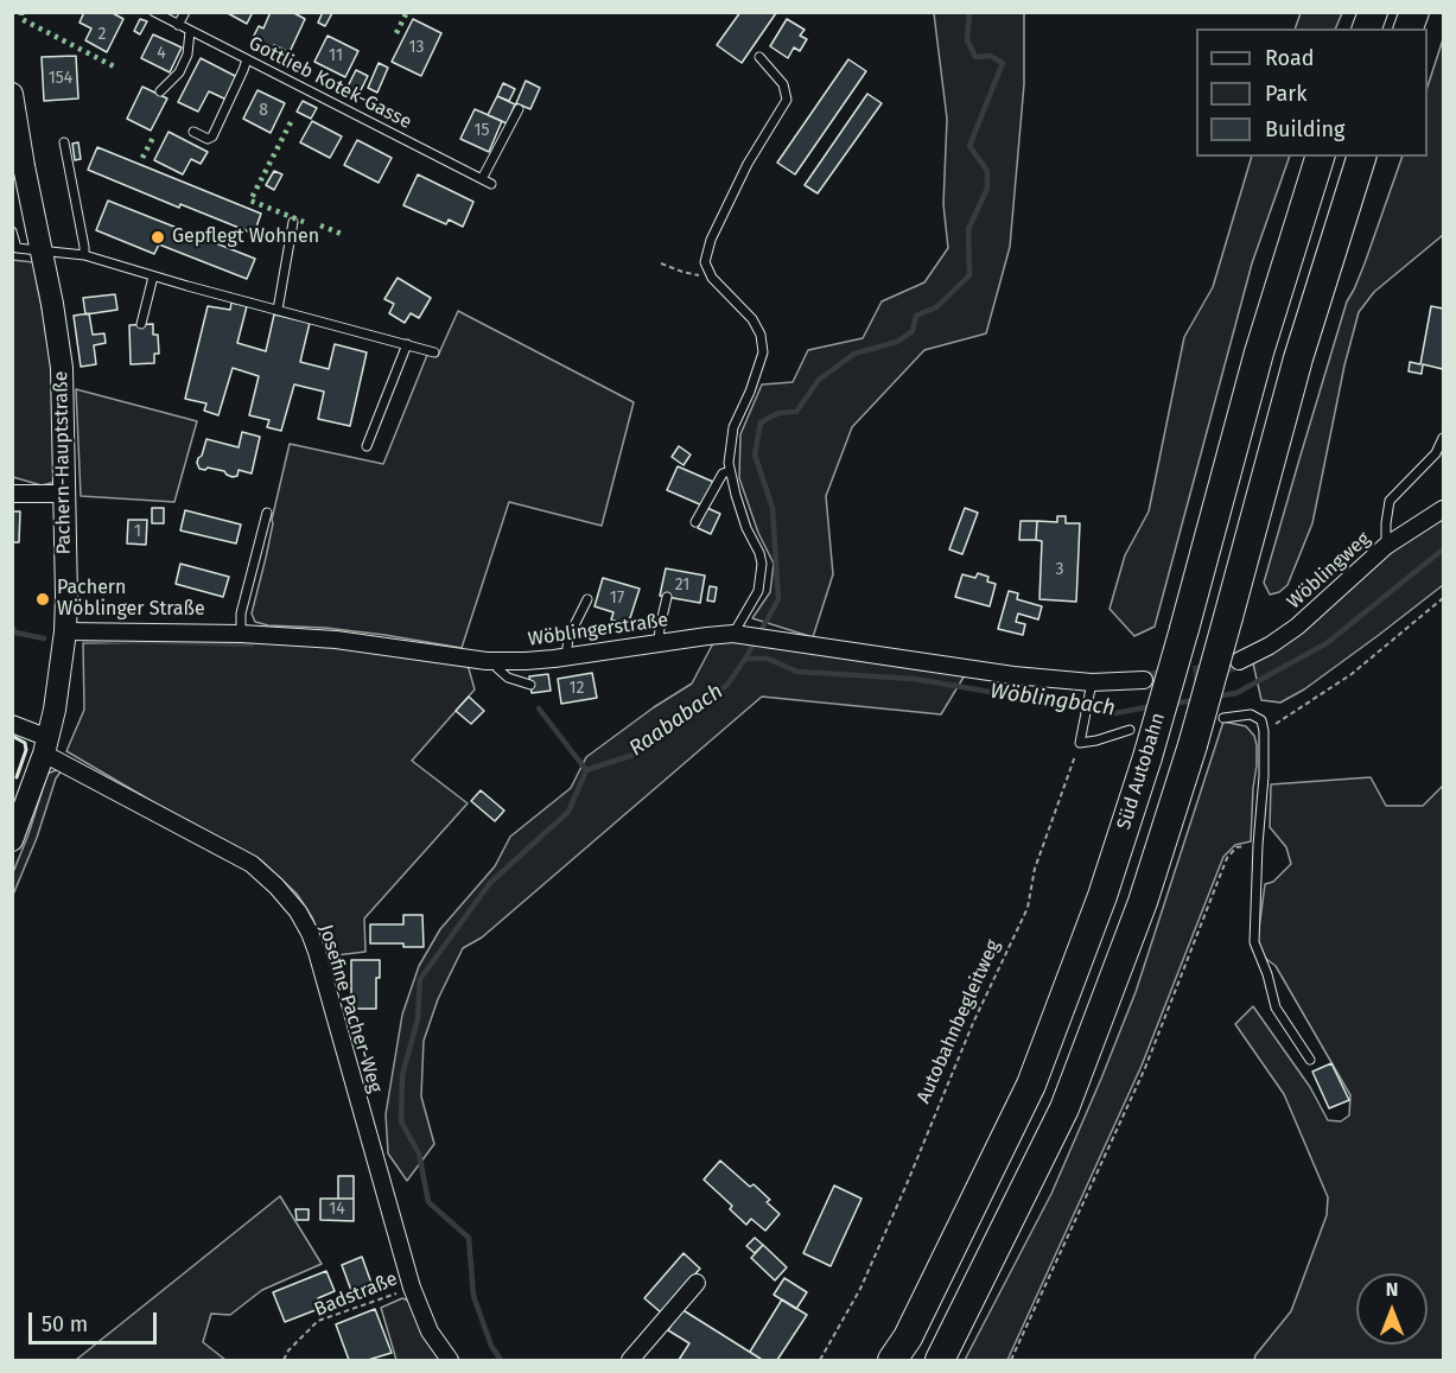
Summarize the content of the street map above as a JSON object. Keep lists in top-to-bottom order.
{
  "streets": {
    "highway": ["Süd Autobahn"],
    "main road": ["Pachern-Hauptstraße"],
    "street": ["Wöblingweg", "Wöblingerstraße", "Josefine Pacher-Weg"],
    "lane": ["Gottlieb Kotek-Gasse"],
    "path": ["Autobahnbegleitweg", "Badstraße"]
  },
  "crossings": [
    ["Pachern-Hauptstraße", "Wöblingerstraße"],
    ["Pachern-Hauptstraße", "Josefine Pacher-Weg"],
    ["Josefine Pacher-Weg", "Badstraße"]
  ],
  "water": ["Wöblingbach", "Raababach"],
  "places": ["Gepflegt Wohnen", "Pachern Wöblinger Straße"],
  "house_numbers": [
    "2",
    "13",
    "4",
    "11",
    "154",
    "8",
    "15",
    "1",
    "3",
    "21",
    "17",
    "12",
    "14"
  ],
  "legend": ["Road", "Park", "Building"],
  "scale_bar": "50 m",
  "north": "top"
}
